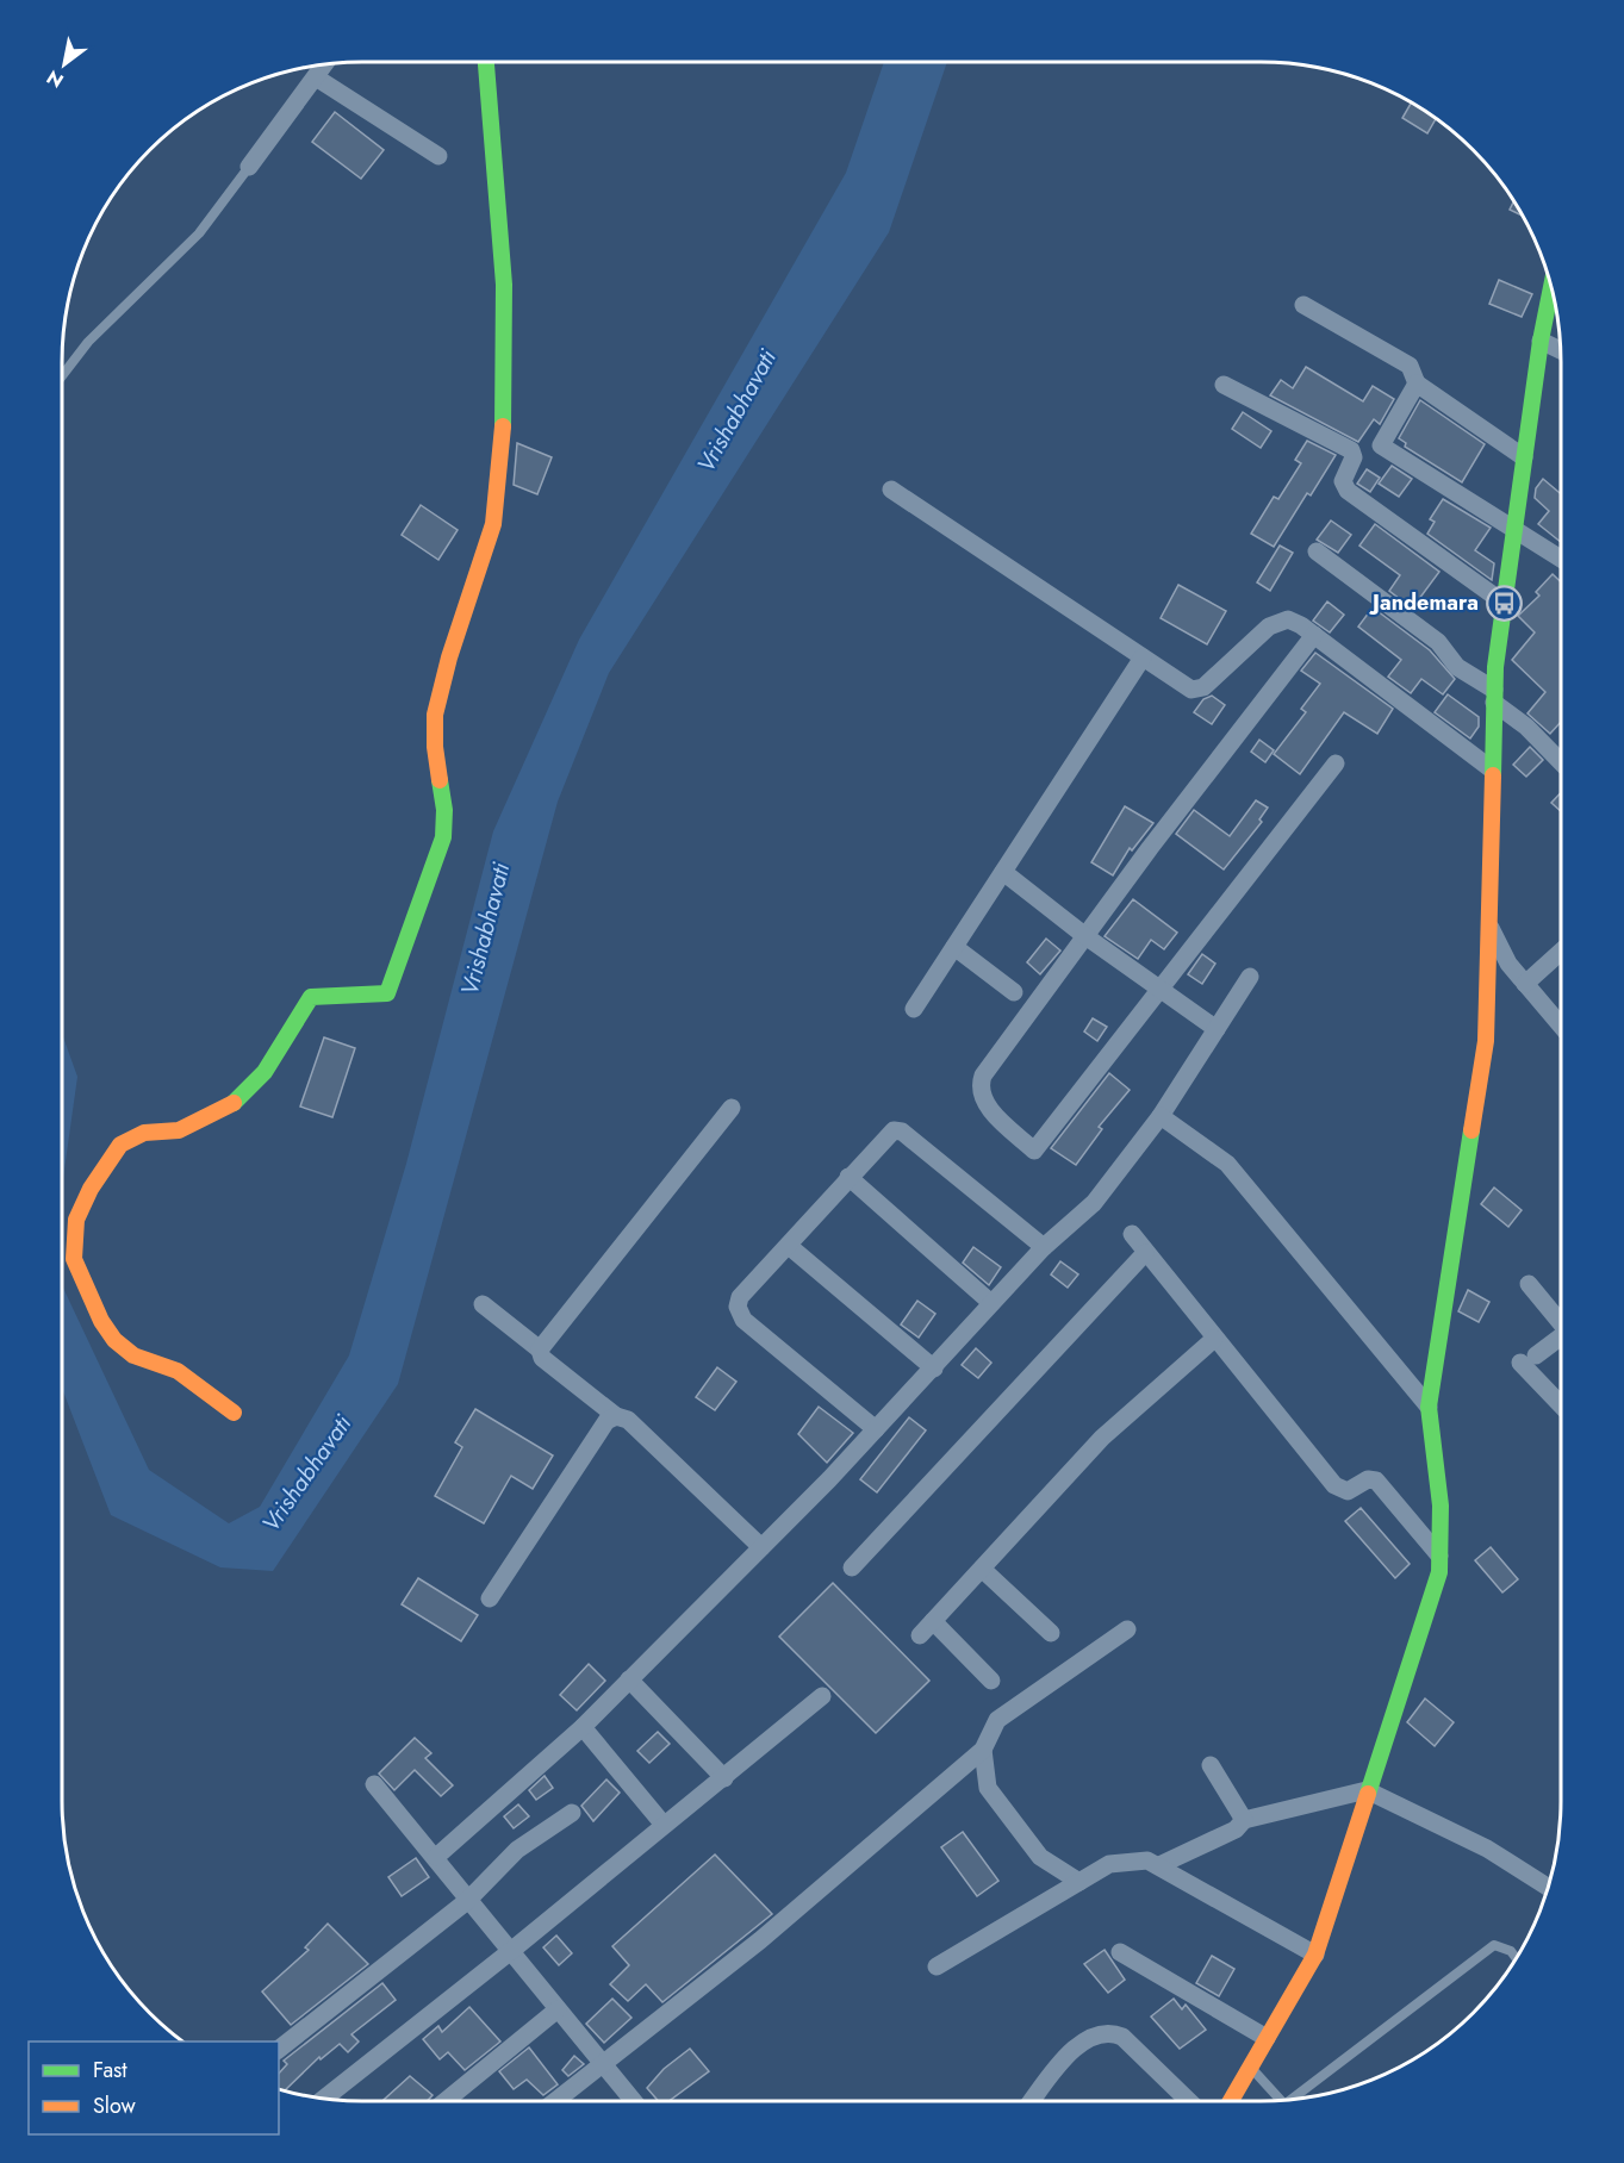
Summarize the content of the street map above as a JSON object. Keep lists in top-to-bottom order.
{
  "water": ["Vrishabhavati"],
  "places": {
    "bus stop": ["Jandemara"]
  },
  "legend": ["Fast", "Slow"],
  "north": "bottom left"
}
